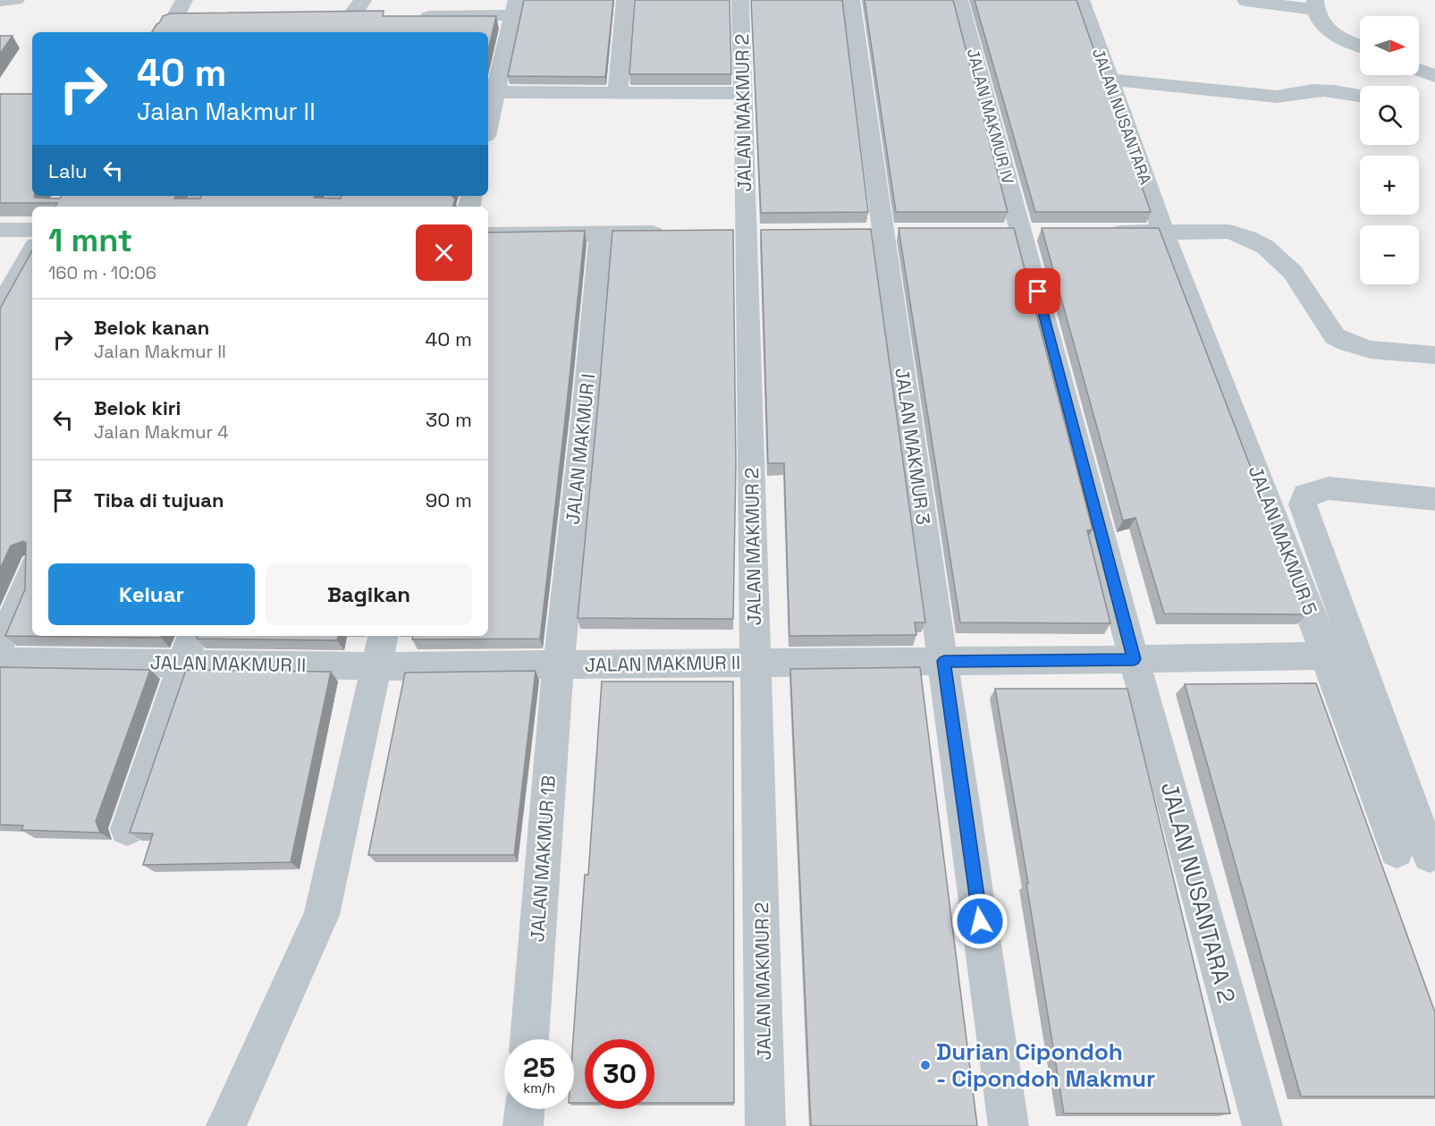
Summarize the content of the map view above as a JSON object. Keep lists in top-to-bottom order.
{
  "streets": {
    "street": [
      "JALAN MAKMUR 2",
      "JALAN MAKMUR IV",
      "JALAN NUSANTARA",
      "JALAN MAKMUR 3",
      "JALAN MAKMUR I",
      "JALAN MAKMUR 5",
      "JALAN MAKMUR II",
      "JALAN MAKMUR 1B",
      "JALAN NUSANTARA 2"
    ]
  },
  "crossings": [
    ["JALAN MAKMUR 2", "JALAN MAKMUR II"],
    ["JALAN MAKMUR IV", "JALAN MAKMUR II"],
    ["JALAN MAKMUR IV", "JALAN NUSANTARA 2"],
    ["JALAN NUSANTARA", "JALAN MAKMUR 5"],
    ["JALAN MAKMUR 3", "JALAN MAKMUR II"],
    ["JALAN MAKMUR I", "JALAN MAKMUR II"],
    ["JALAN MAKMUR I", "JALAN MAKMUR 1B"],
    ["JALAN MAKMUR 5", "JALAN MAKMUR II"],
    ["JALAN MAKMUR II", "JALAN MAKMUR 1B"],
    ["JALAN MAKMUR II", "JALAN NUSANTARA 2"]
  ],
  "places": ["Durian Cipondoh - Cipondoh Makmur"],
  "north": "right",
  "page": {
    "map_buttons": ["+", "−"],
    "turn": ["40 m", "Jalan Makmur II"],
    "then": "Lalu",
    "heading": ["1 mnt", "160 m · 10:06"],
    "list": [
      {
        "name": "Belok kanan",
        "note": "Jalan Makmur II",
        "value": "40 m"
      },
      {
        "name": "Belok kiri",
        "note": "Jalan Makmur 4",
        "value": "30 m"
      },
      {
        "name": "Tiba di tujuan",
        "value": "90 m"
      }
    ],
    "buttons": ["Keluar", "Bagikan"],
    "speed": "25 km/h",
    "limit": "30"
  }
}
